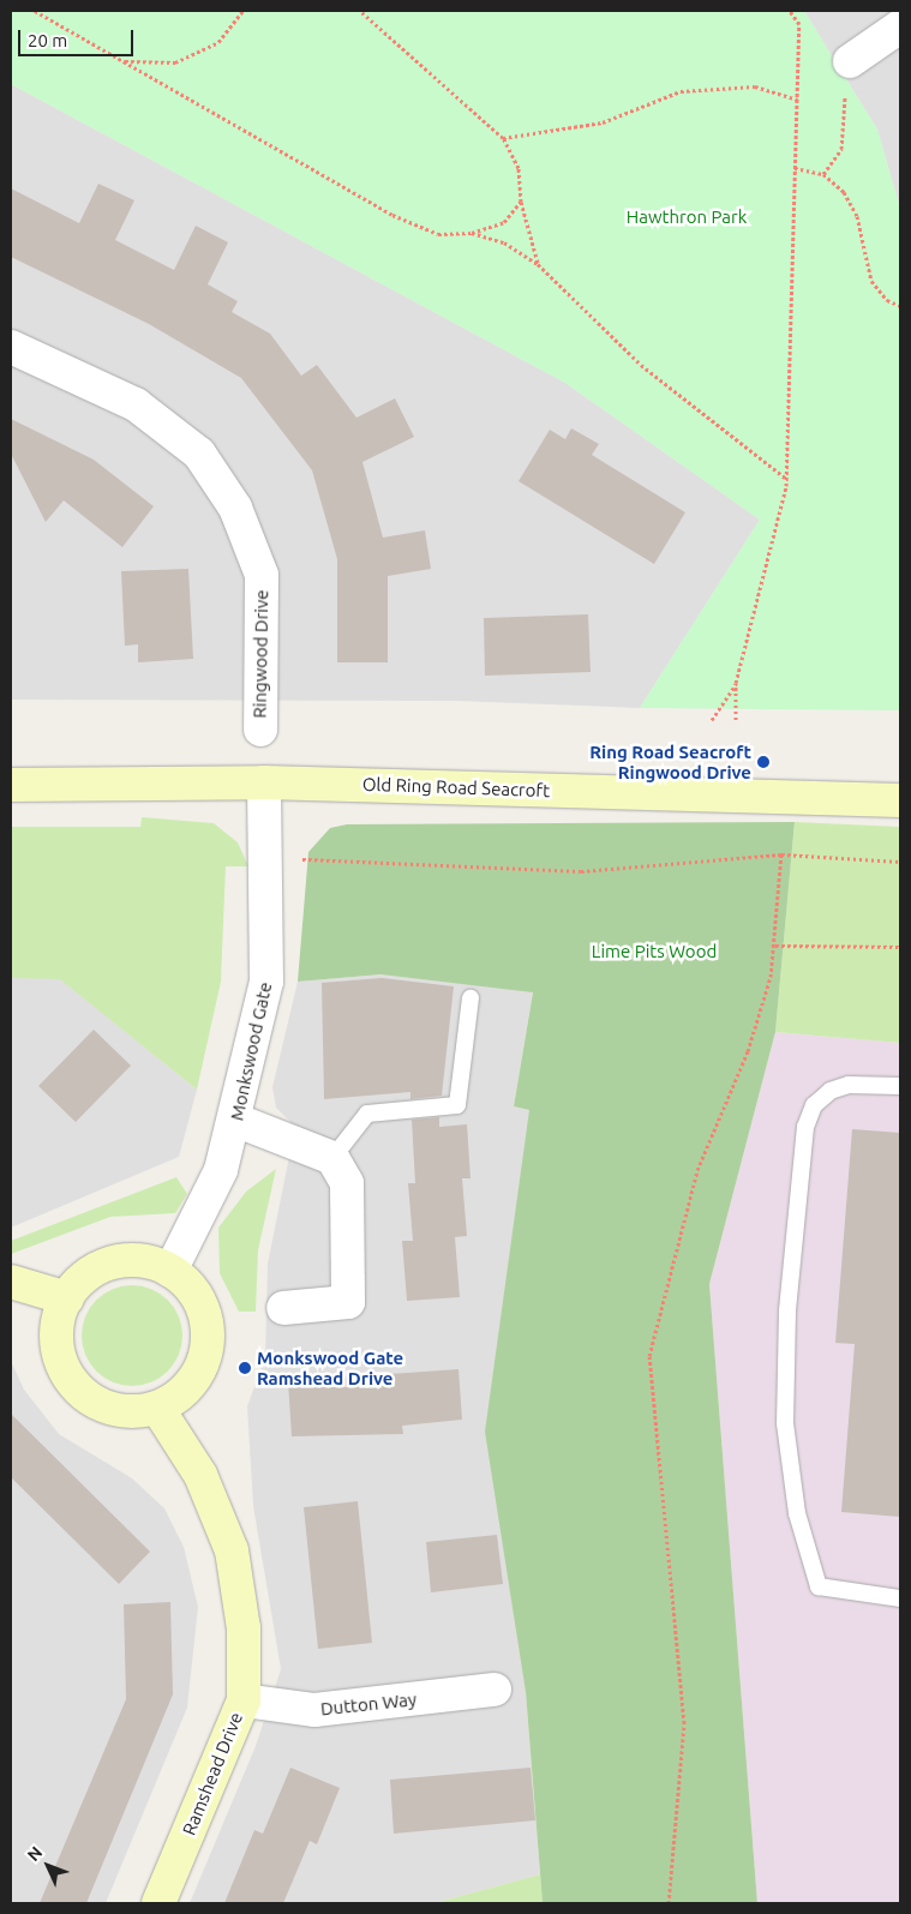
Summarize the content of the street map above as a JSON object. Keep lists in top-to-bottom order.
{
  "streets": {
    "street": [
      "Ringwood Drive",
      "Old Ring Road Seacroft",
      "Monkswood Gate",
      "Dutton Way",
      "Ramshead Drive"
    ]
  },
  "crossings": [
    ["Old Ring Road Seacroft", "Monkswood Gate"],
    ["Monkswood Gate", "Ramshead Drive"],
    ["Dutton Way", "Ramshead Drive"]
  ],
  "parks": ["Hawthron Park", "Lime Pits Wood"],
  "places": ["Ring Road Seacroft Ringwood Drive", "Monkswood Gate Ramshead Drive"],
  "scale_bar": "20 m",
  "north": "top left"
}
